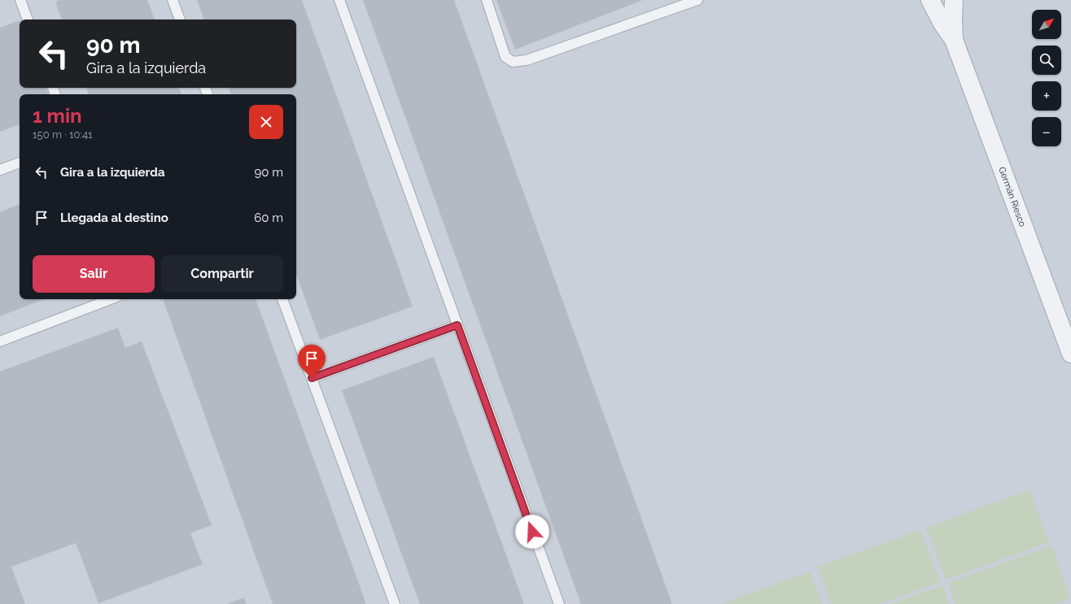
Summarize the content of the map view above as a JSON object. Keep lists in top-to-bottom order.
{
  "streets": {
    "street": ["Germán Riesco"]
  },
  "north": "top right",
  "page": {
    "map_buttons": ["+", "−"],
    "turn": ["90 m", "Gira a la izquierda"],
    "heading": ["1 min", "150 m · 10:41"],
    "list": [
      {
        "name": "Gira a la izquierda",
        "value": "90 m"
      },
      {
        "name": "Llegada al destino",
        "value": "60 m"
      }
    ],
    "buttons": ["Salir", "Compartir"]
  }
}
